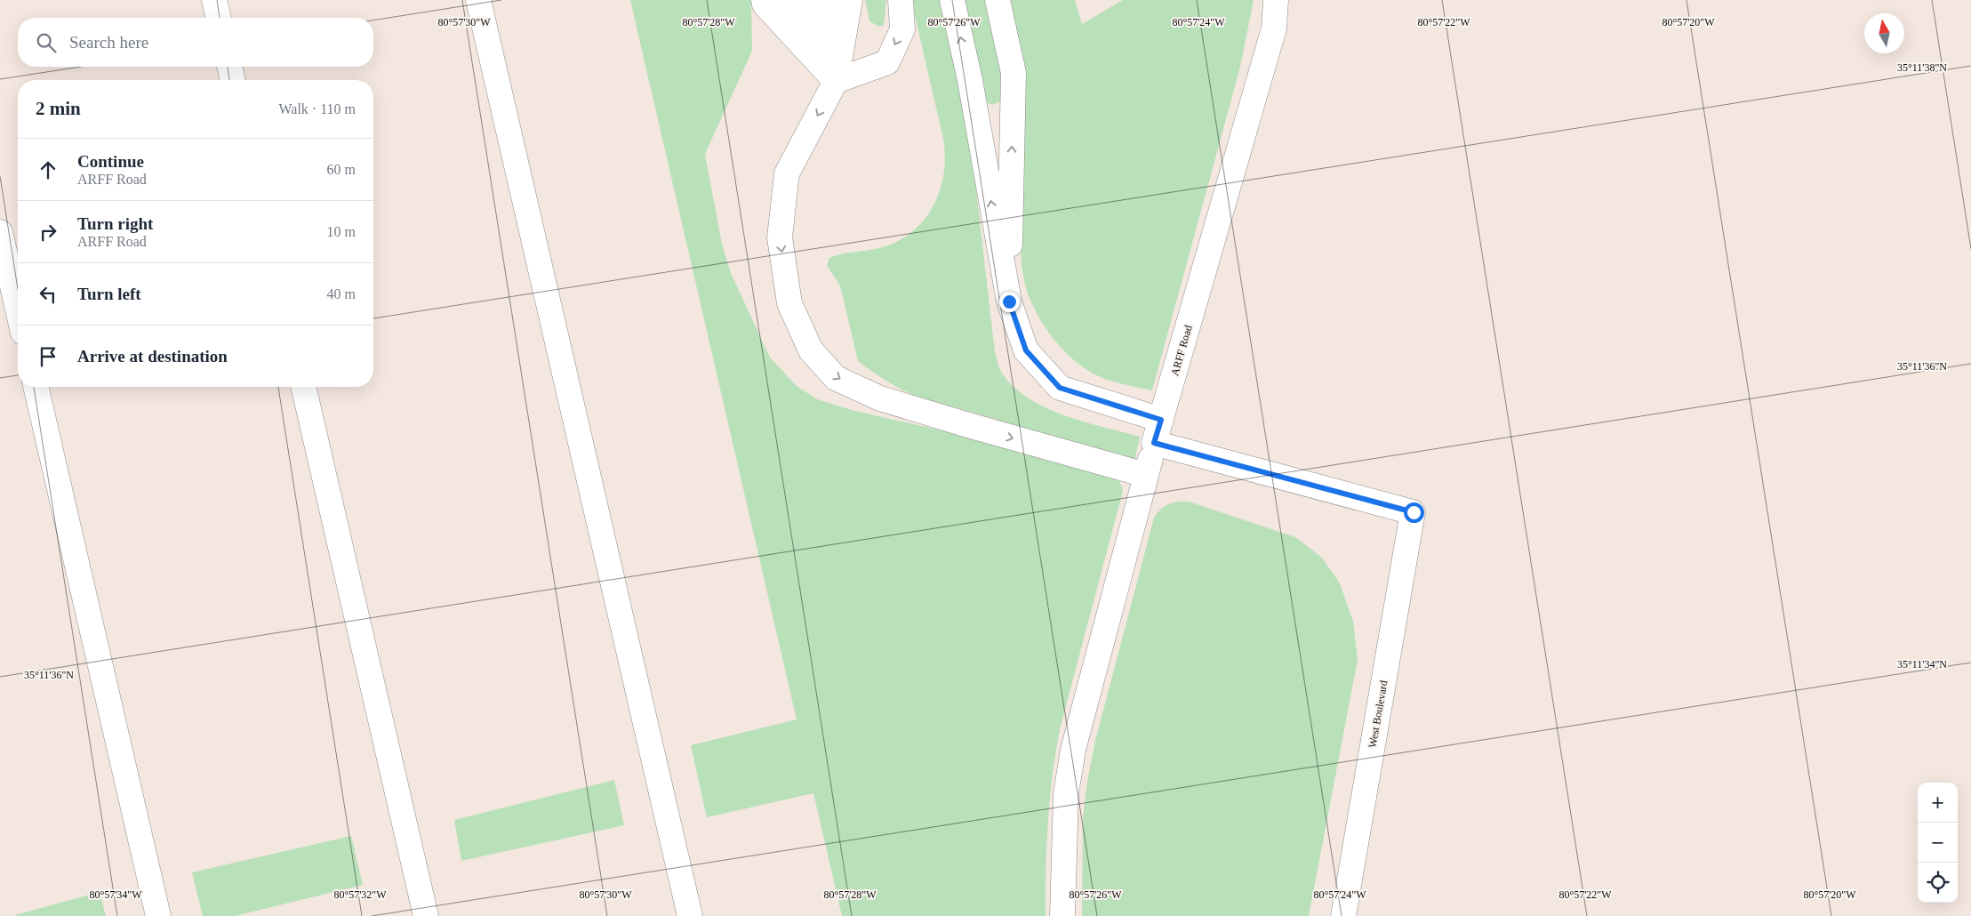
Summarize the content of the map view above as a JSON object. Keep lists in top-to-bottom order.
{
  "streets": {
    "street": ["ARFF Road", "West Boulevard"]
  },
  "crossings": [
    ["ARFF Road", "West Boulevard"]
  ],
  "north": "top",
  "page": {
    "search": "Search here",
    "heading": ["2 min", "Walk · 110 m"],
    "list": [
      ["Continue", "ARFF Road", "60 m"],
      ["Turn right", "ARFF Road", "10 m"],
      ["Turn left", "40 m"],
      "Arrive at destination"
    ],
    "map_buttons": ["+", "−"]
  },
  "coordinates": [
    "80°57'30\"W",
    "80°57'28\"W",
    "80°57'26\"W",
    "80°57'24\"W",
    "80°57'22\"W",
    "80°57'20\"W",
    "35°11'38\"N",
    "35°11'36\"N",
    "35°11'34\"N",
    "80°57'34\"W",
    "80°57'32\"W"
  ]
}
